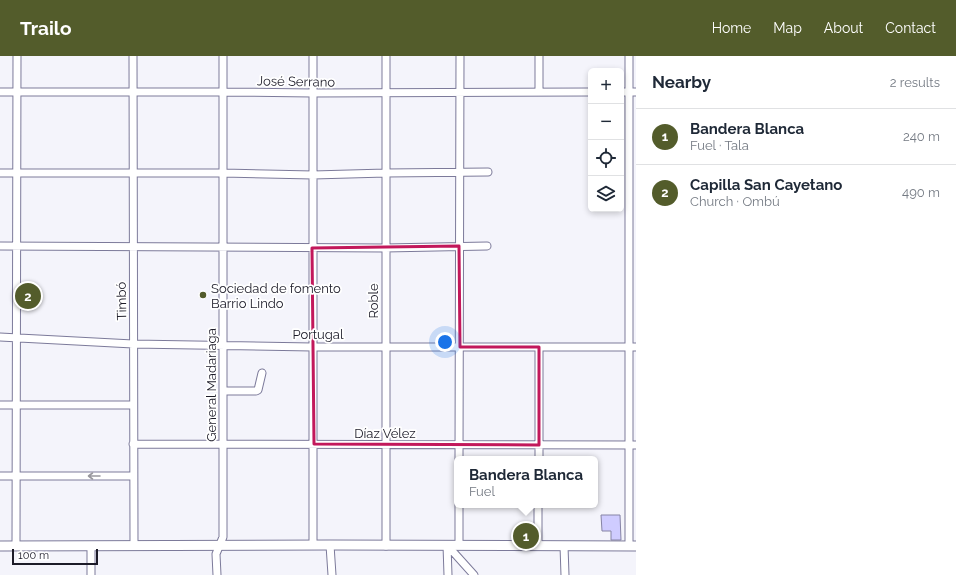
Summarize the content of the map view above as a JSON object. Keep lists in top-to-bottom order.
{
  "streets": {
    "street": [
      "José Serrano",
      "Timbó",
      "Roble",
      "Portugal",
      "General Madariaga",
      "Díaz Vélez"
    ]
  },
  "crossings": [
    ["José Serrano", "Timbó"],
    ["José Serrano", "Roble"],
    ["José Serrano", "General Madariaga"],
    ["Timbó", "Portugal"],
    ["Timbó", "Díaz Vélez"],
    ["Roble", "Portugal"],
    ["Roble", "Díaz Vélez"],
    ["Portugal", "General Madariaga"],
    ["General Madariaga", "Díaz Vélez"]
  ],
  "places": ["Sociedad de fomento Barrio Lindo"],
  "scale_bar": "100 m",
  "page": {
    "header": "Trailo",
    "nav": [
      "Home",
      "Map",
      "About",
      "Contact"
    ],
    "heading": ["Nearby", "2 results"],
    "map_buttons": ["+", "−"],
    "list": [
      {
        "mark": "1",
        "name": "Bandera Blanca",
        "note": "Fuel · Tala",
        "value": "240 m"
      },
      {
        "mark": "2",
        "name": "Capilla San Cayetano",
        "note": "Church · Ombú",
        "value": "490 m"
      }
    ],
    "pins": ["2", "1"],
    "popup": ["Bandera Blanca", "Fuel"],
    "scale": "100 m"
  }
}
